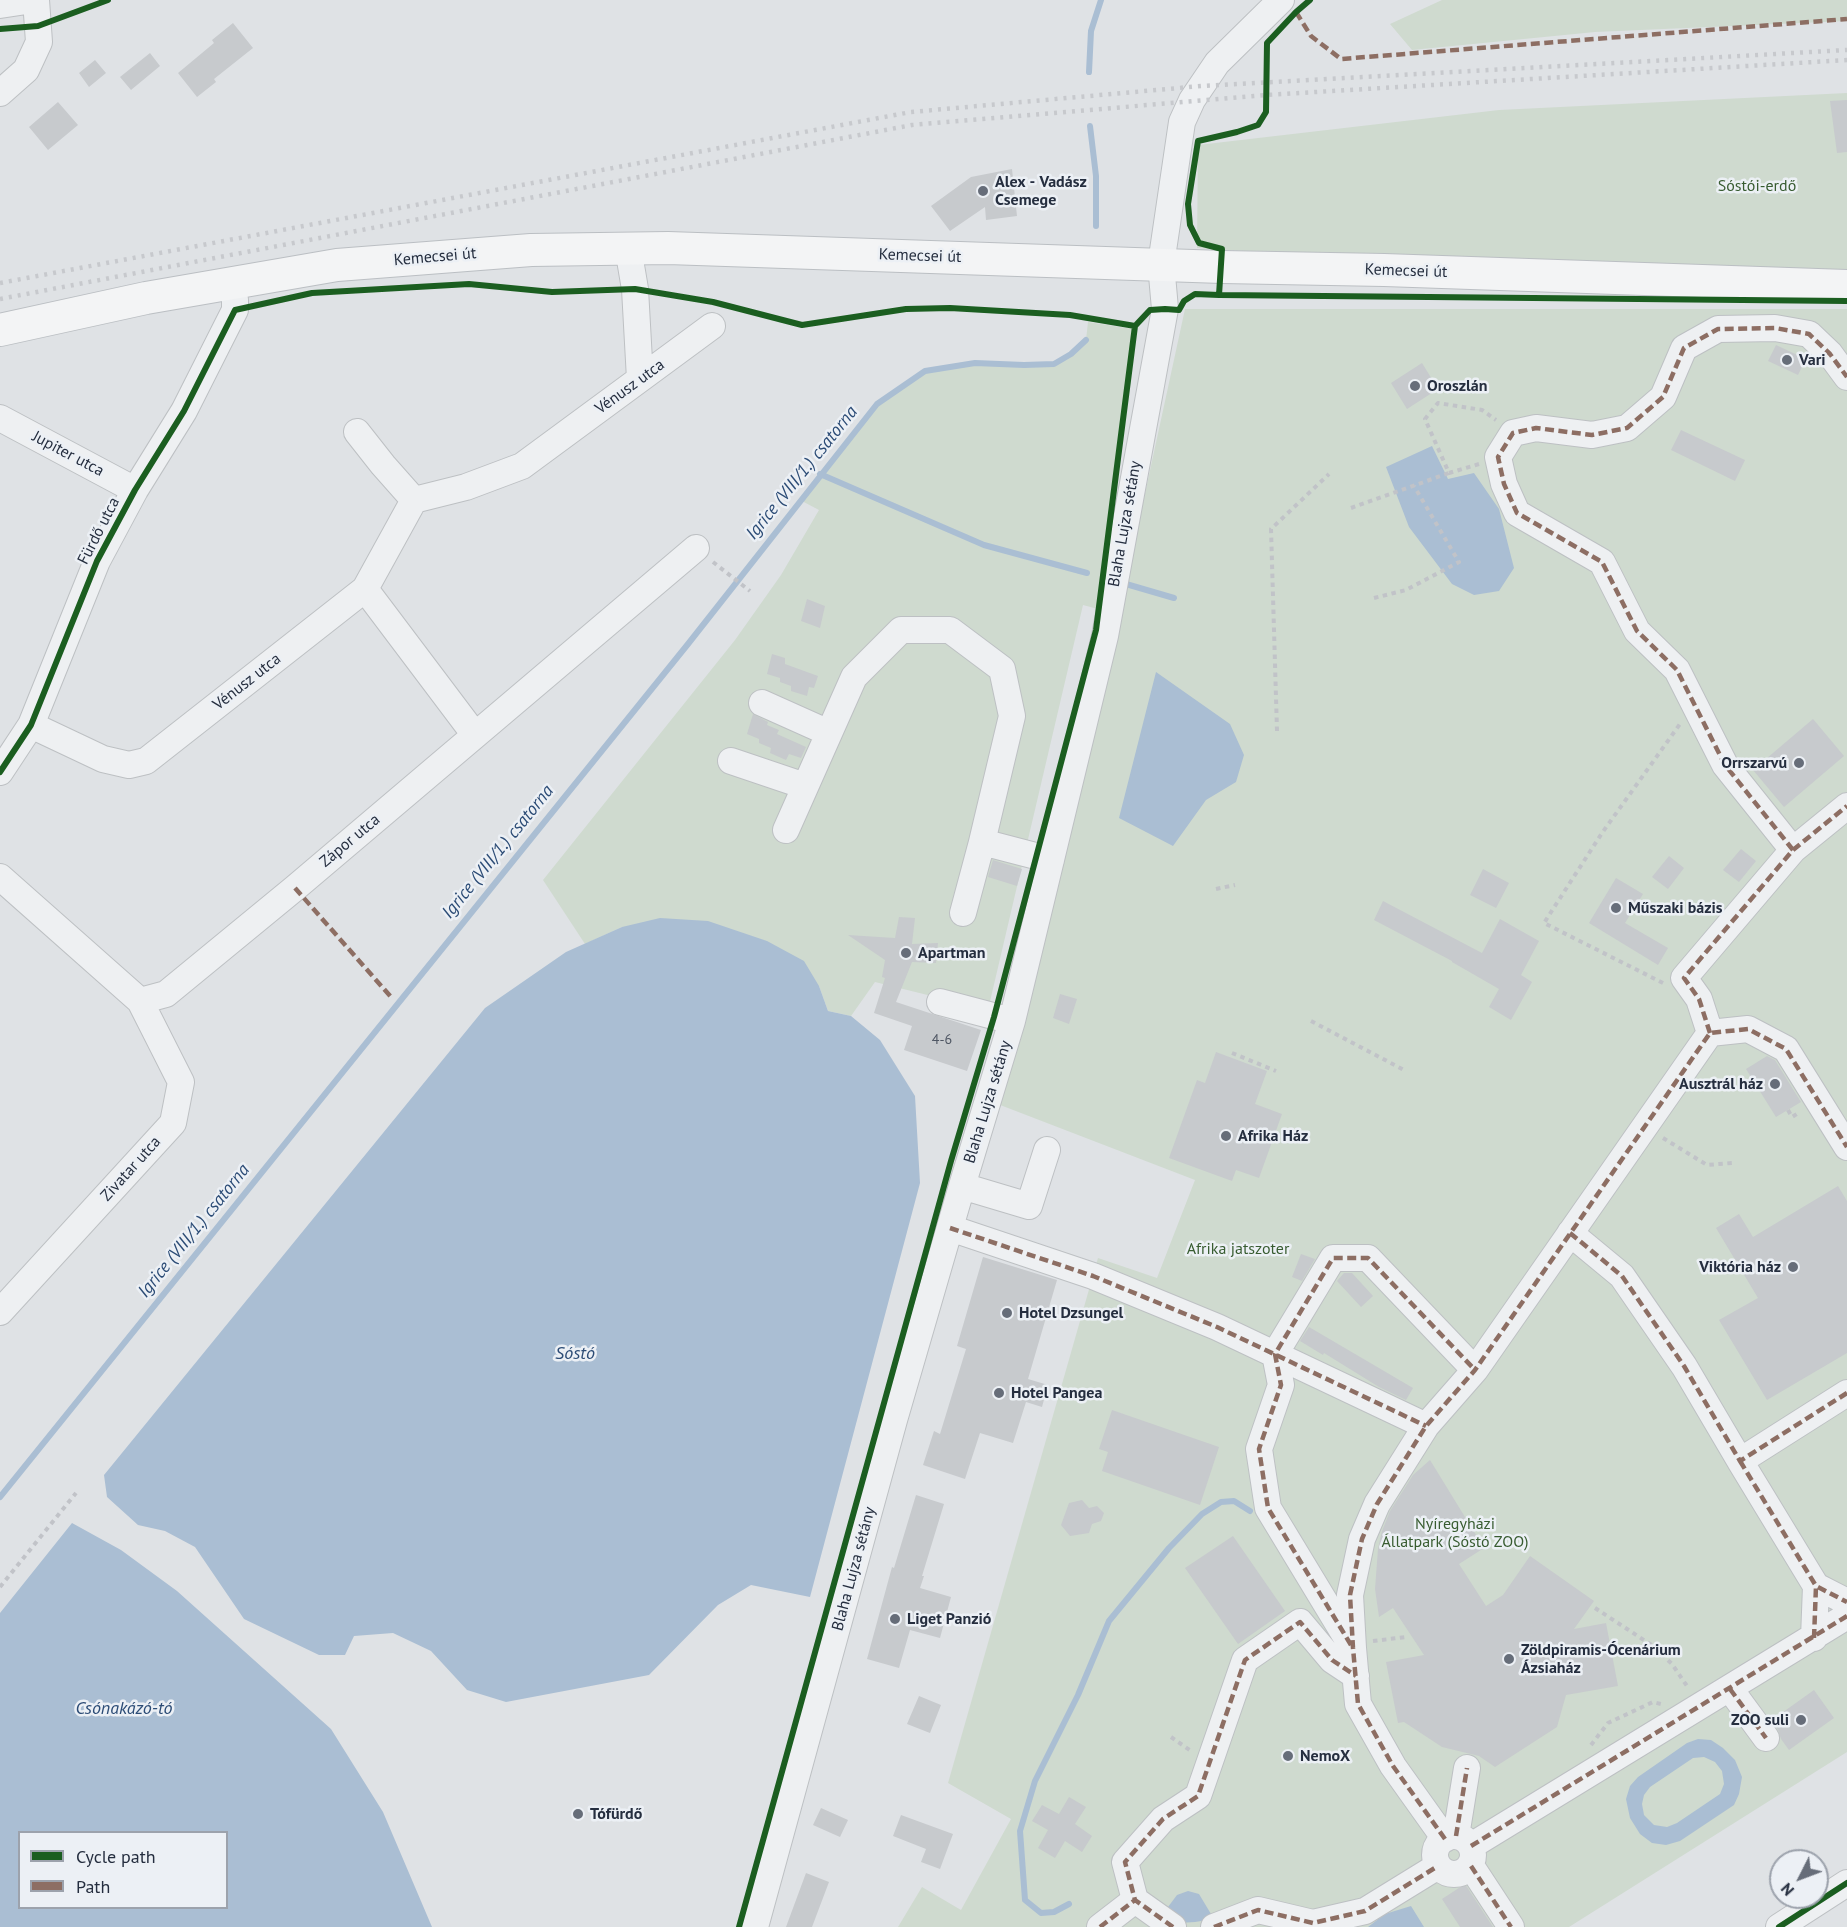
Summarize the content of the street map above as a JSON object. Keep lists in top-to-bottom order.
{
  "streets": {
    "main road": ["Kemecsei út"],
    "street": [
      "Vénusz utca",
      "Jupiter utca",
      "Blaha Lujza sétány",
      "Fürdő utca",
      "Zápor utca",
      "Zivatar utca"
    ]
  },
  "crossings": [
    ["Kemecsei út", "Blaha Lujza sétány"],
    ["Kemecsei út", "Fürdő utca"],
    ["Vénusz utca", "Fürdő utca"],
    ["Jupiter utca", "Fürdő utca"],
    ["Zápor utca", "Zivatar utca"]
  ],
  "water": ["Igrice (VIII/1.) csatorna", "Sóstó", "Csónakázó-tó"],
  "parks": ["Sóstói-erdő", "Afrika jatszoter", "Nyíregyházi Állatpark (Sóstó ZOO)"],
  "places": [
    "Alex - Vadász Csemege",
    "Vari",
    "Oroszlán",
    "Orrszarvú",
    "Műszaki bázis",
    "Apartman",
    "Ausztrál ház",
    "Afrika Ház",
    "Viktória ház",
    "Hotel Dzsungel",
    "Hotel Pangea",
    "Liget Panzió",
    "Zöldpiramis-Ócenárium Ázsiaház",
    "ZOO suli",
    "NemoX",
    "Tófürdő"
  ],
  "house_numbers": ["4-6"],
  "legend": ["Cycle path", "Path"],
  "north": "bottom left"
}
